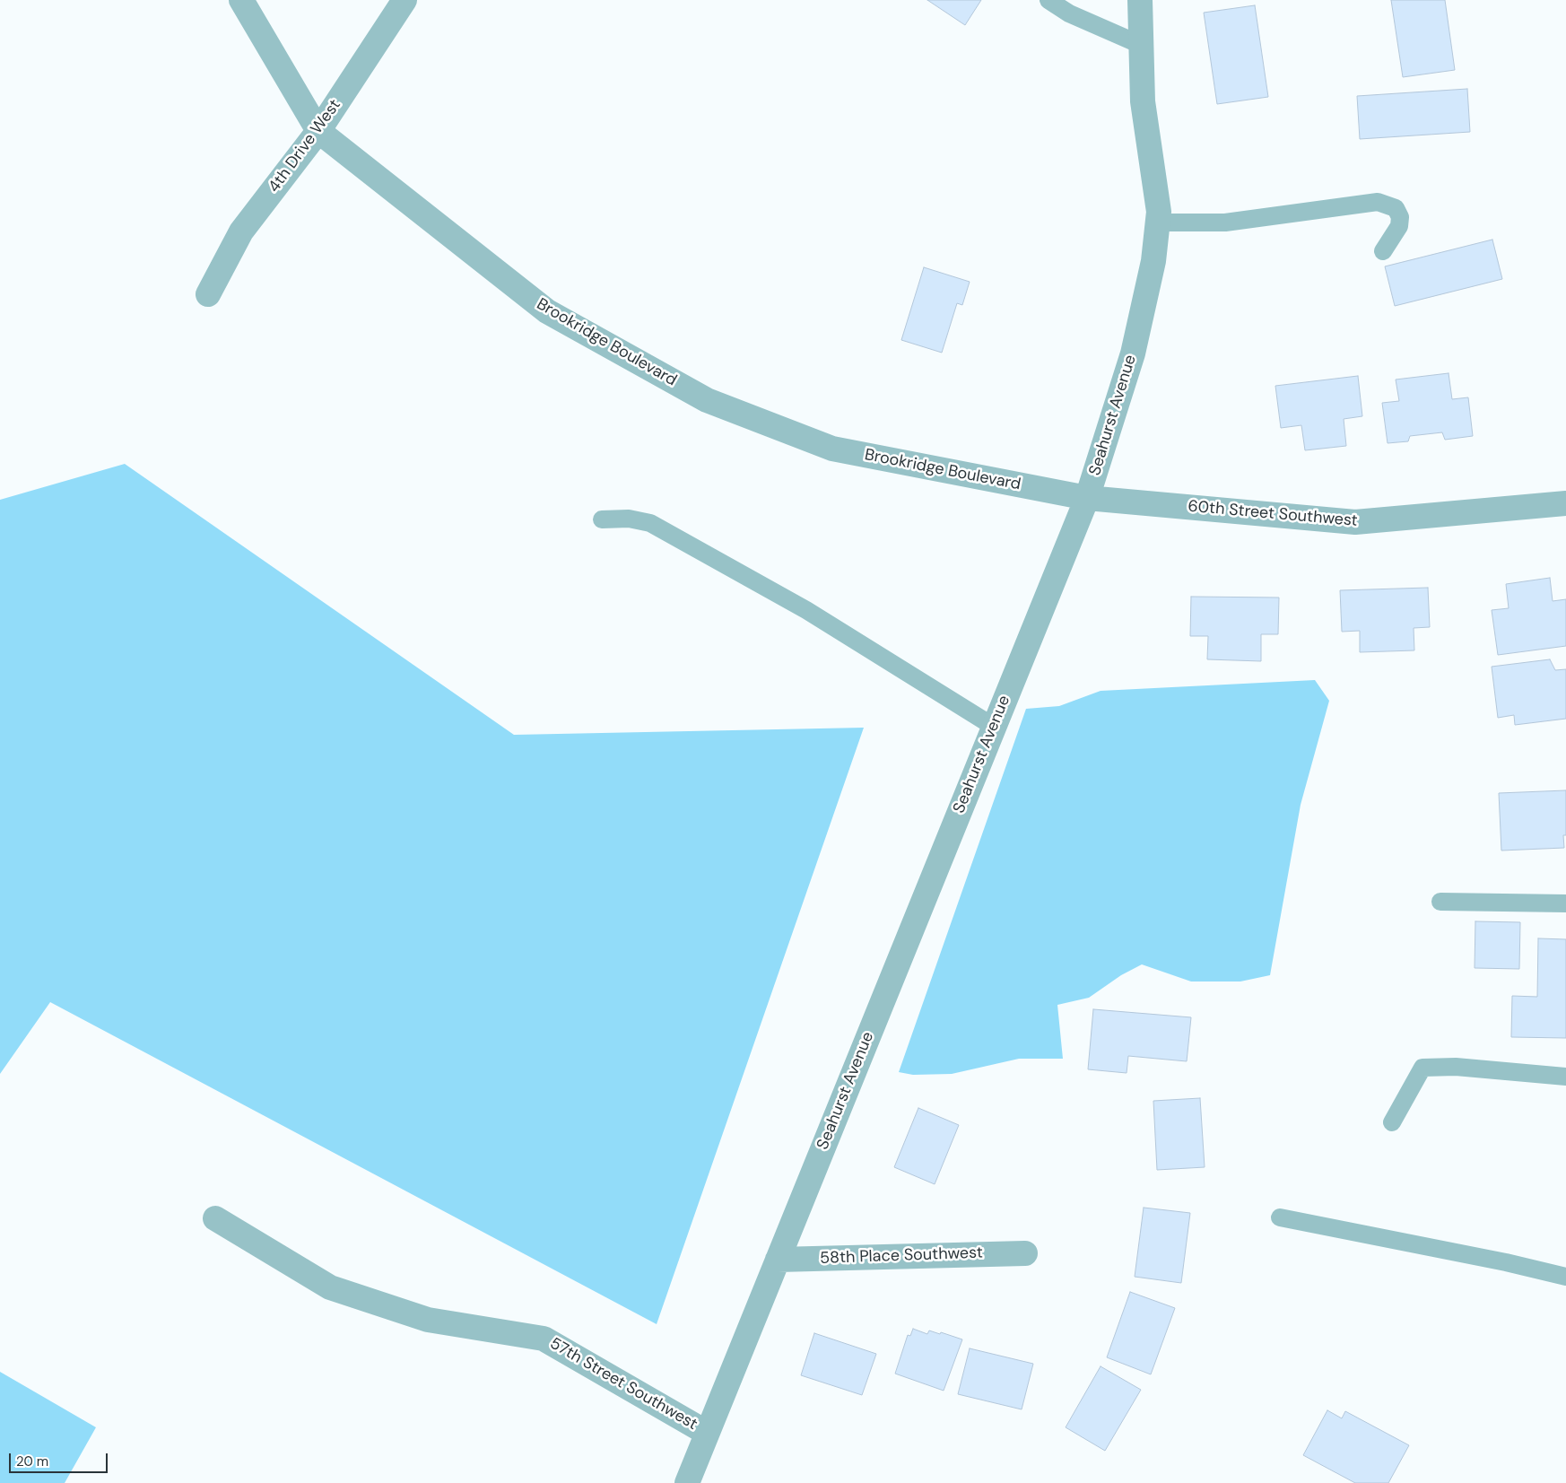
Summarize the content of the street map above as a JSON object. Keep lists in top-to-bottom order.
{
  "streets": {
    "street": [
      "4th Drive West",
      "Brookridge Boulevard",
      "Seahurst Avenue",
      "60th Street Southwest",
      "58th Place Southwest",
      "57th Street Southwest"
    ]
  },
  "crossings": [
    ["4th Drive West", "Brookridge Boulevard"],
    ["Brookridge Boulevard", "Seahurst Avenue"],
    ["Brookridge Boulevard", "60th Street Southwest"],
    ["Seahurst Avenue", "60th Street Southwest"],
    ["Seahurst Avenue", "58th Place Southwest"],
    ["Seahurst Avenue", "57th Street Southwest"]
  ],
  "scale_bar": "20 m"
}
